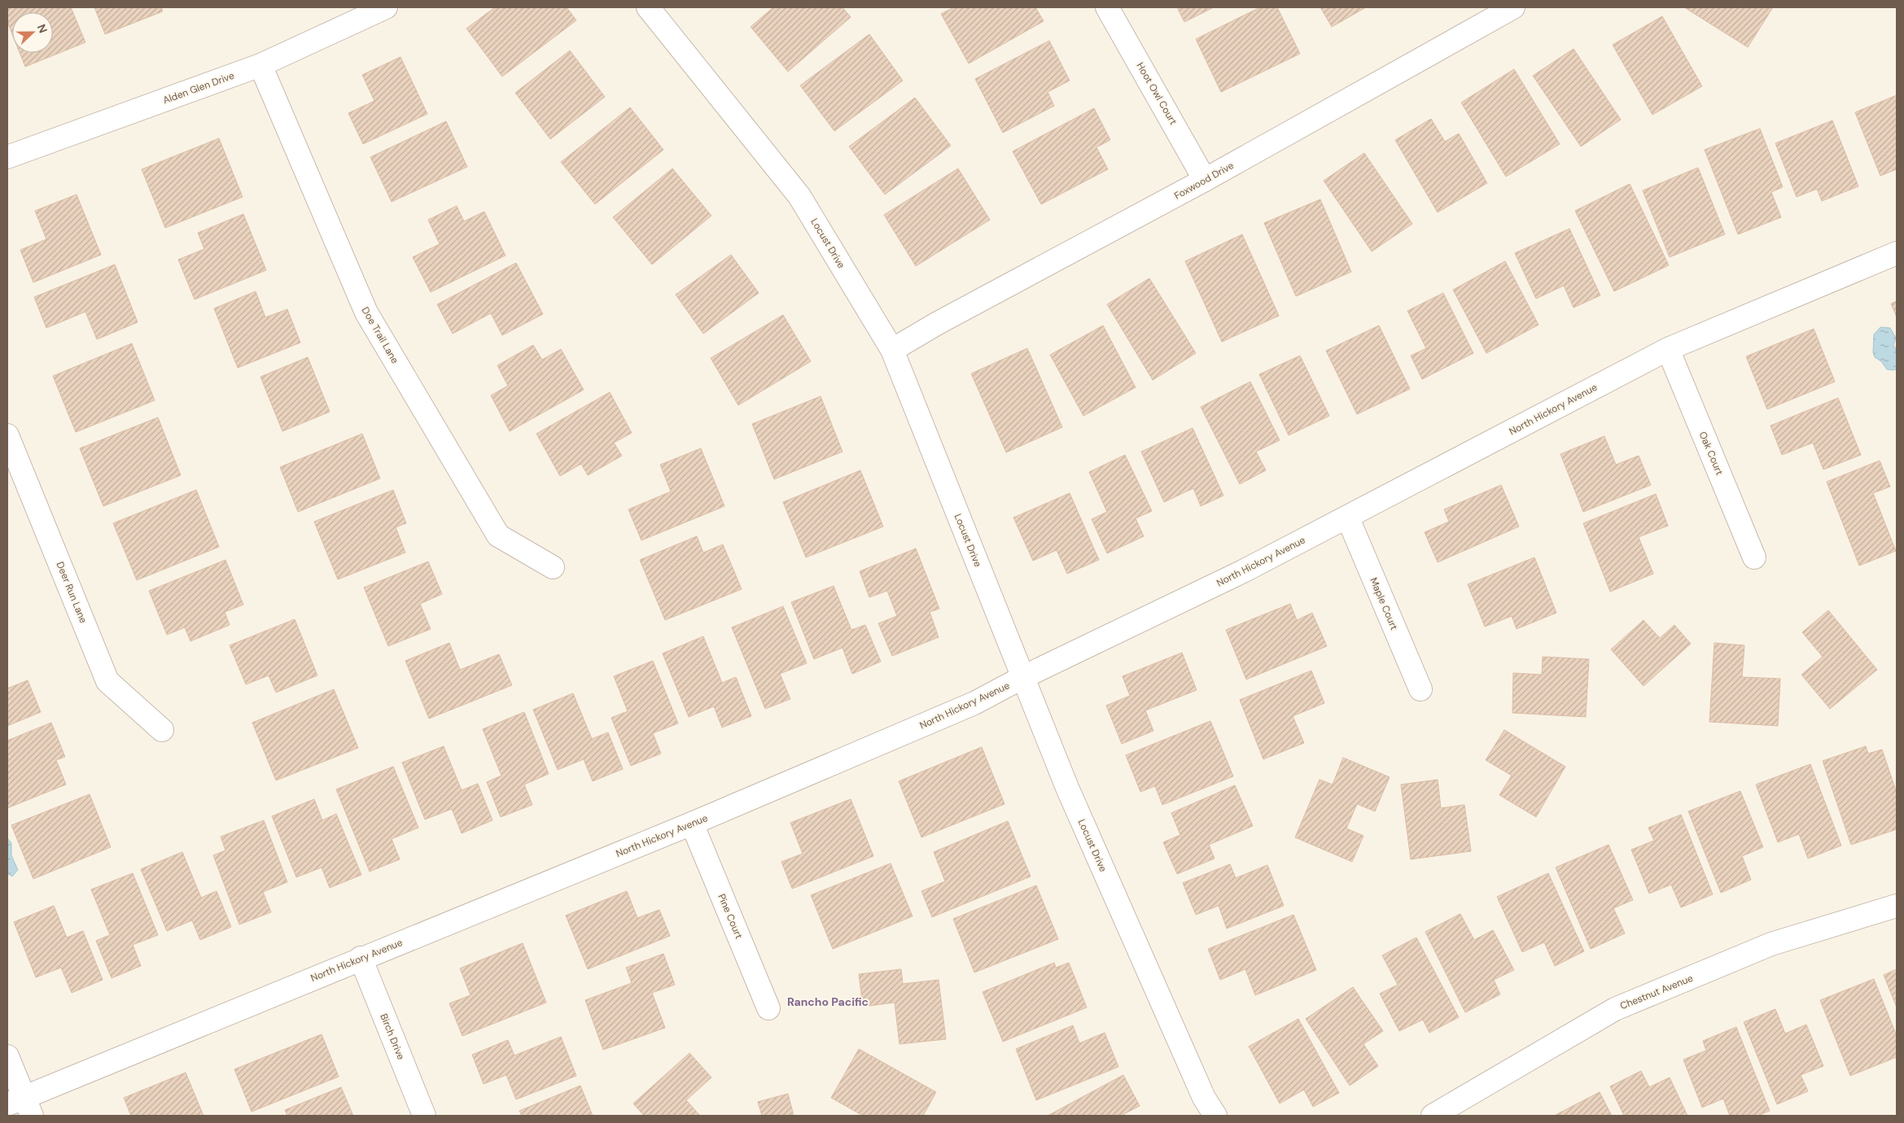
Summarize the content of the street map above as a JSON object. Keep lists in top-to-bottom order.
{
  "streets": {
    "street": [
      "Alden Glen Drive",
      "Hoot Owl Court",
      "Foxwood Drive",
      "Locust Drive",
      "Doe Trail Lane",
      "North Hickory Avenue",
      "Oak Court",
      "Deer Run Lane",
      "Maple Court",
      "Pine Court",
      "Chestnut Avenue",
      "Birch Drive"
    ]
  },
  "crossings": [
    ["Alden Glen Drive", "Doe Trail Lane"],
    ["Hoot Owl Court", "Foxwood Drive"],
    ["Foxwood Drive", "Locust Drive"],
    ["Locust Drive", "North Hickory Avenue"],
    ["North Hickory Avenue", "Oak Court"],
    ["North Hickory Avenue", "Maple Court"],
    ["North Hickory Avenue", "Pine Court"],
    ["North Hickory Avenue", "Birch Drive"]
  ],
  "districts": ["Rancho Pacific"],
  "north": "right"
}
